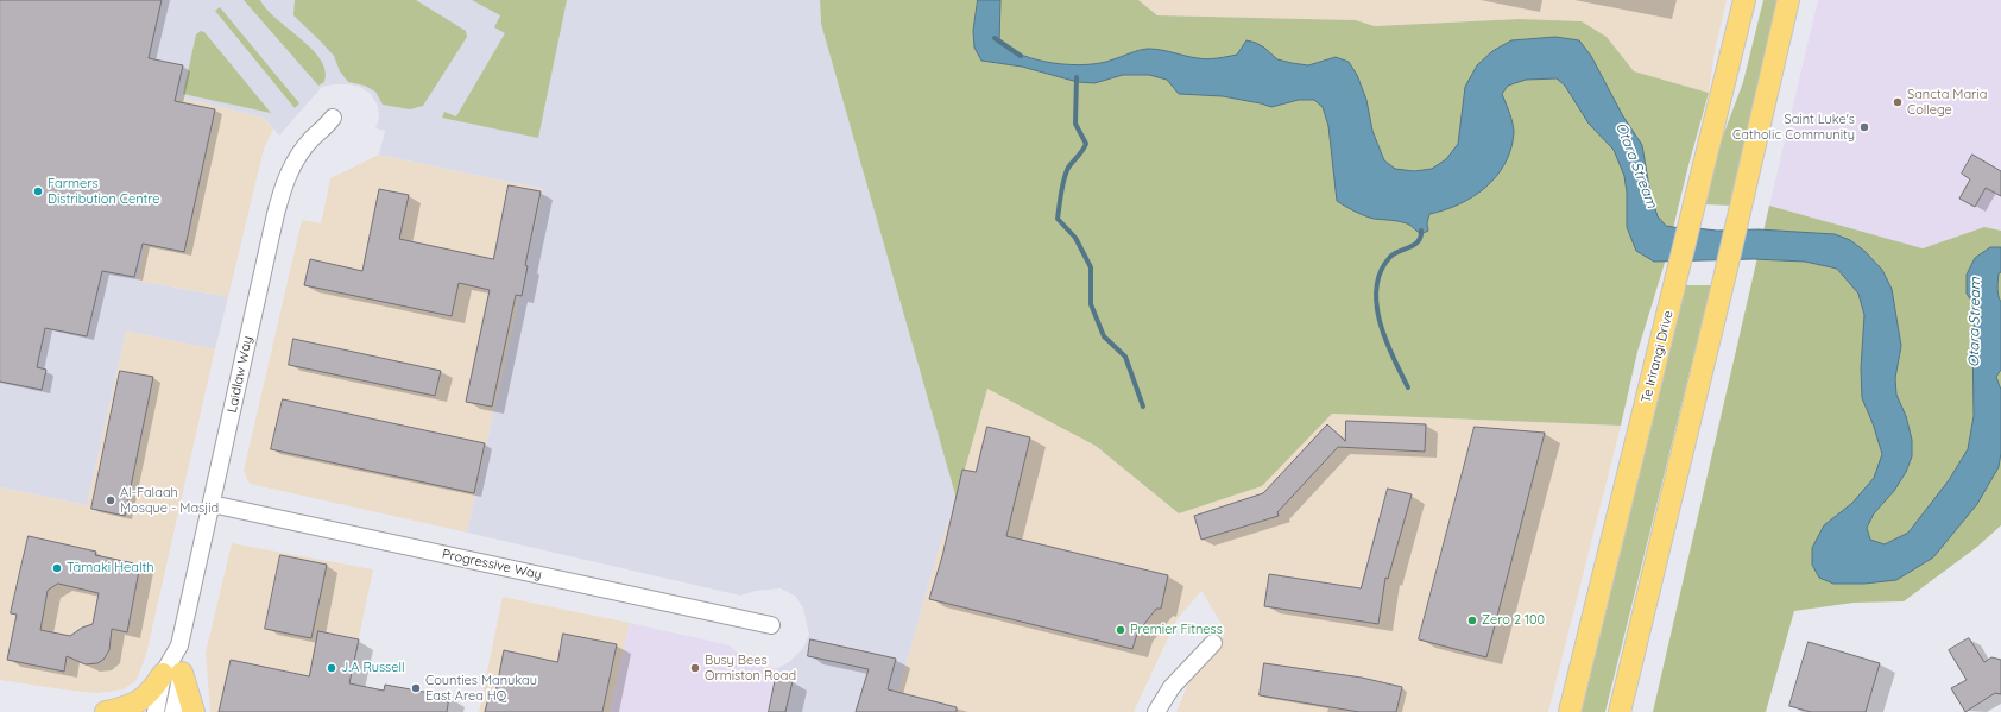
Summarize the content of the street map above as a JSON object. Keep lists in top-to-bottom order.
{
  "streets": {
    "main road": ["Te Irirangi Drive"],
    "street": ["Laidlaw Way", "Progressive Way"]
  },
  "crossings": [
    ["Laidlaw Way", "Progressive Way"]
  ],
  "water": ["Otara Stream"],
  "places": [
    "Sancta Maria College",
    "Saint Luke's Catholic Community",
    "Farmers Distribution Centre",
    "Al-Falaah Mosque - Masjid",
    "Tāmaki Health",
    "Zero 2 100",
    "Premier Fitness",
    "J.A Russell",
    "Busy Bees Ormiston Road",
    "Counties Manukau East Area HQ"
  ]
}
